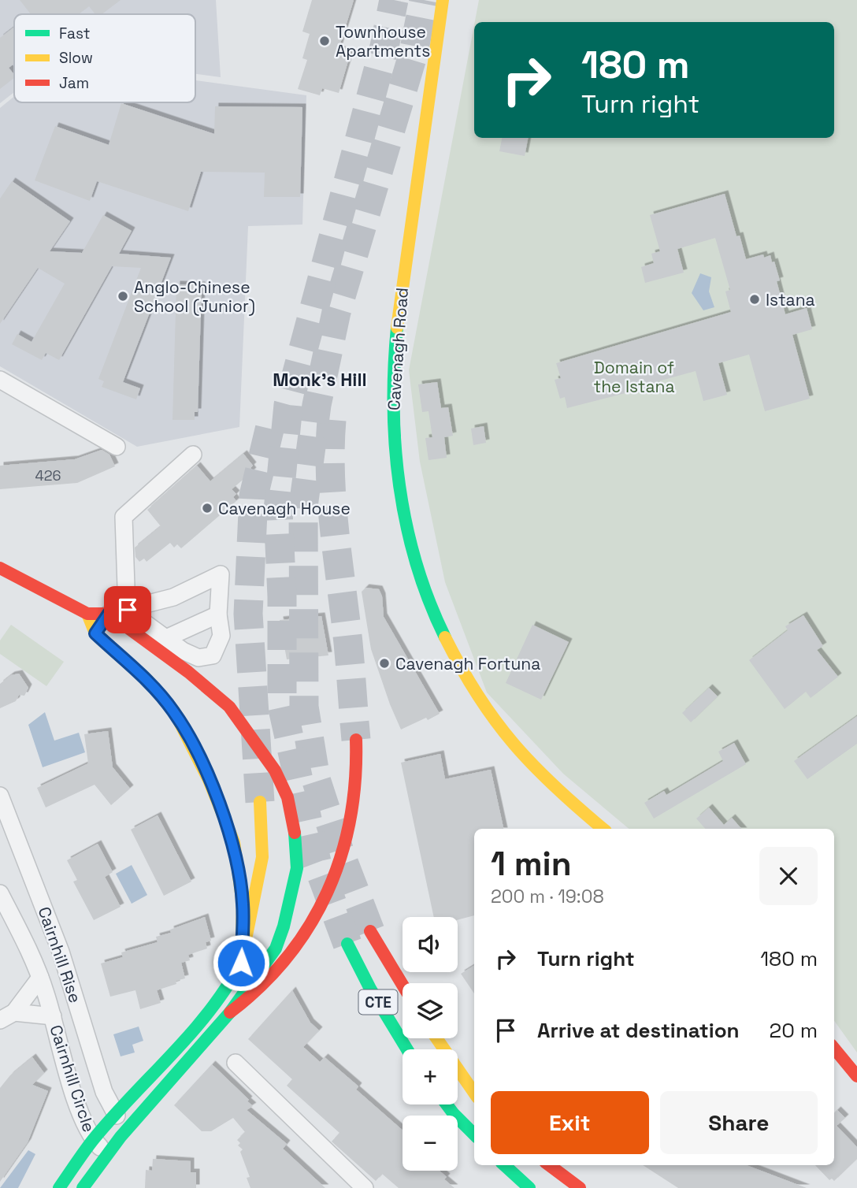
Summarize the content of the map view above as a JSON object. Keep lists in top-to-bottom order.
{
  "streets": {
    "main road": ["Cavenagh Road", "CTE", "Cairnhill Circle"],
    "street": ["Cairnhill Rise"]
  },
  "districts": ["Monk's Hill"],
  "parks": ["Domain of the Istana"],
  "places": [
    "Townhouse Apartments",
    "Anglo-Chinese School (Junior)",
    "Istana",
    "Cavenagh House",
    "Cavenagh Fortuna"
  ],
  "house_numbers": ["426"],
  "legend": ["Fast", "Slow", "Jam"],
  "page": {
    "turn": ["180 m", "Turn right"],
    "heading": ["1 min", "200 m · 19:08"],
    "map_buttons": ["+", "−"],
    "list": [
      {
        "name": "Turn right",
        "value": "180 m"
      },
      {
        "name": "Arrive at destination",
        "value": "20 m"
      }
    ],
    "buttons": ["Exit", "Share"]
  }
}
